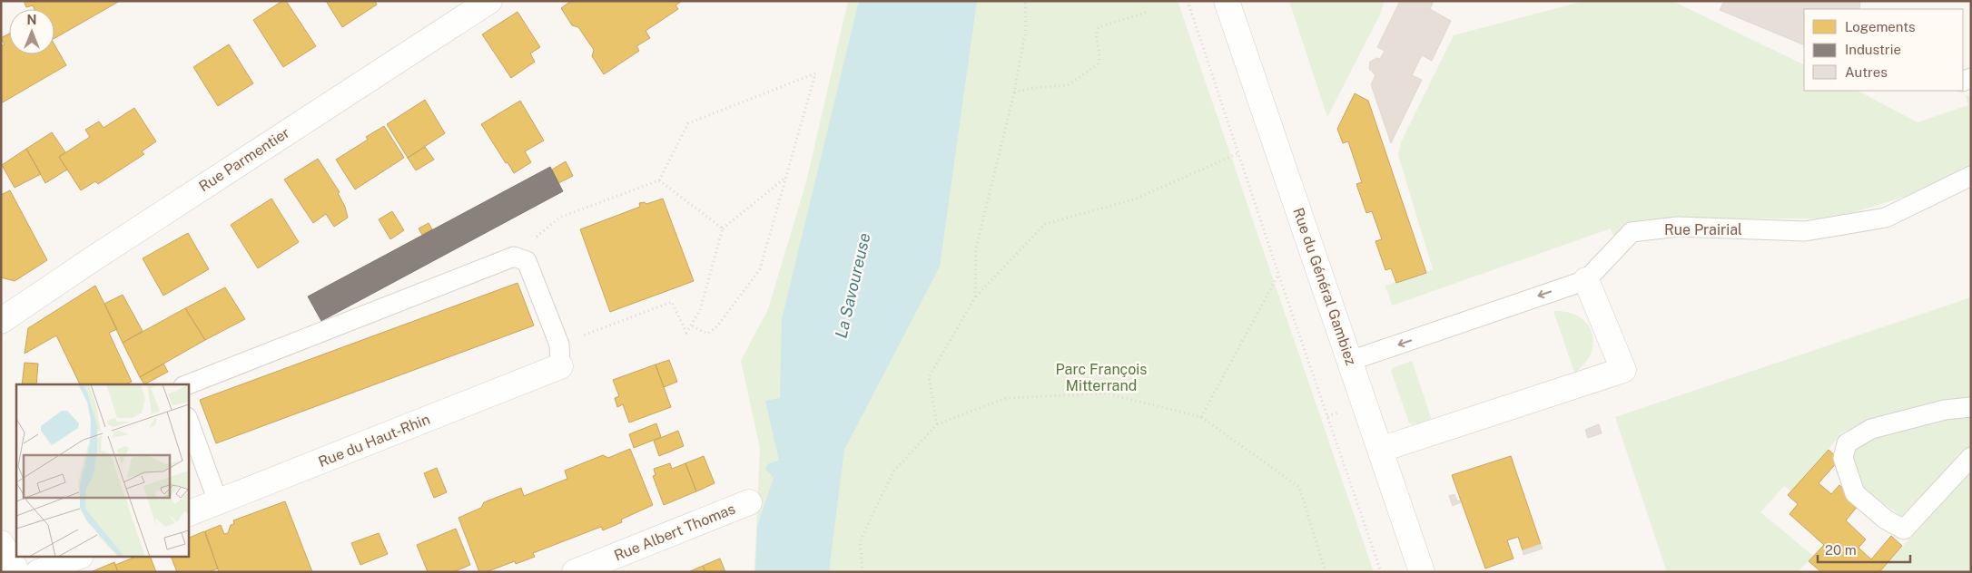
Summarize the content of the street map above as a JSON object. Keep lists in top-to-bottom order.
{
  "streets": {
    "street": [
      "Rue Parmentier",
      "Rue du Général Gambiez",
      "Rue du Haut-Rhin",
      "Rue Albert Thomas"
    ],
    "lane": ["Rue Prairial"]
  },
  "crossings": [
    ["Rue Prairial", "Rue du Général Gambiez"]
  ],
  "one_way": ["Rue Prairial"],
  "water": ["La Savoureuse"],
  "parks": ["Parc François Mitterrand"],
  "legend": ["Logements", "Industrie", "Autres"],
  "scale_bar": "20 m",
  "north": "top"
}
